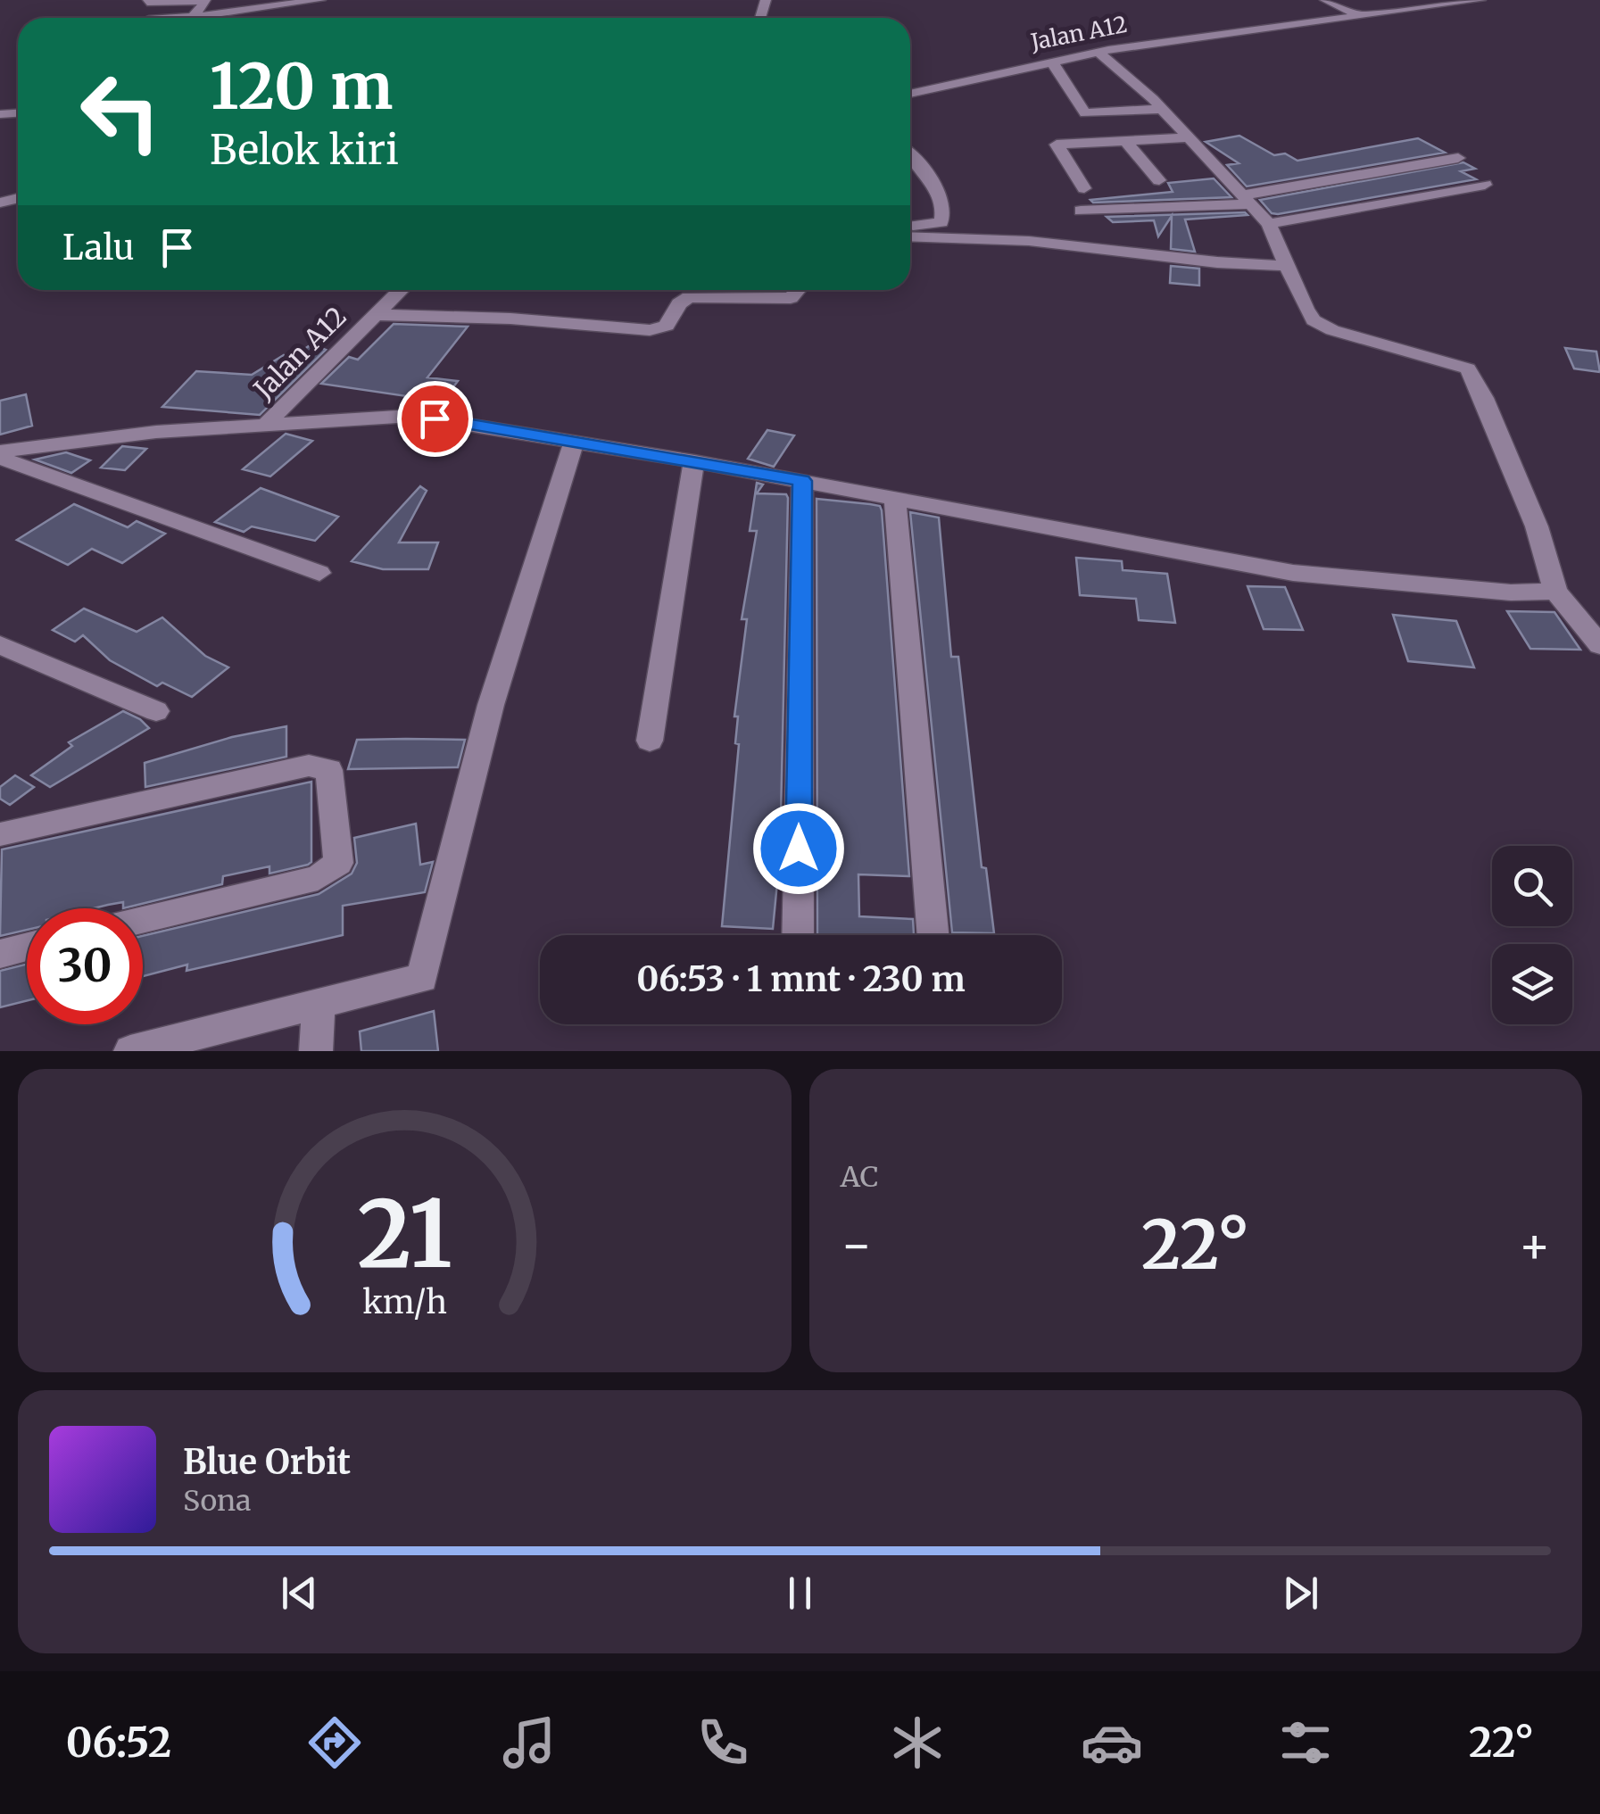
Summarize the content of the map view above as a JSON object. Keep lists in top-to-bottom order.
{
  "streets": {
    "street": ["Jalan A12"]
  },
  "page": {
    "turn": ["120 m", "Belok kiri"],
    "then": "Lalu",
    "limit": "30",
    "trip": "06:53 · 1 mnt · 230 m",
    "tile": "AC",
    "heat": ["−", "22°", "+"],
    "song": ["Blue Orbit", "Sona"],
    "tabs": ["06:52", "22°"],
    "gauge": ["21", "km/h"]
  }
}
